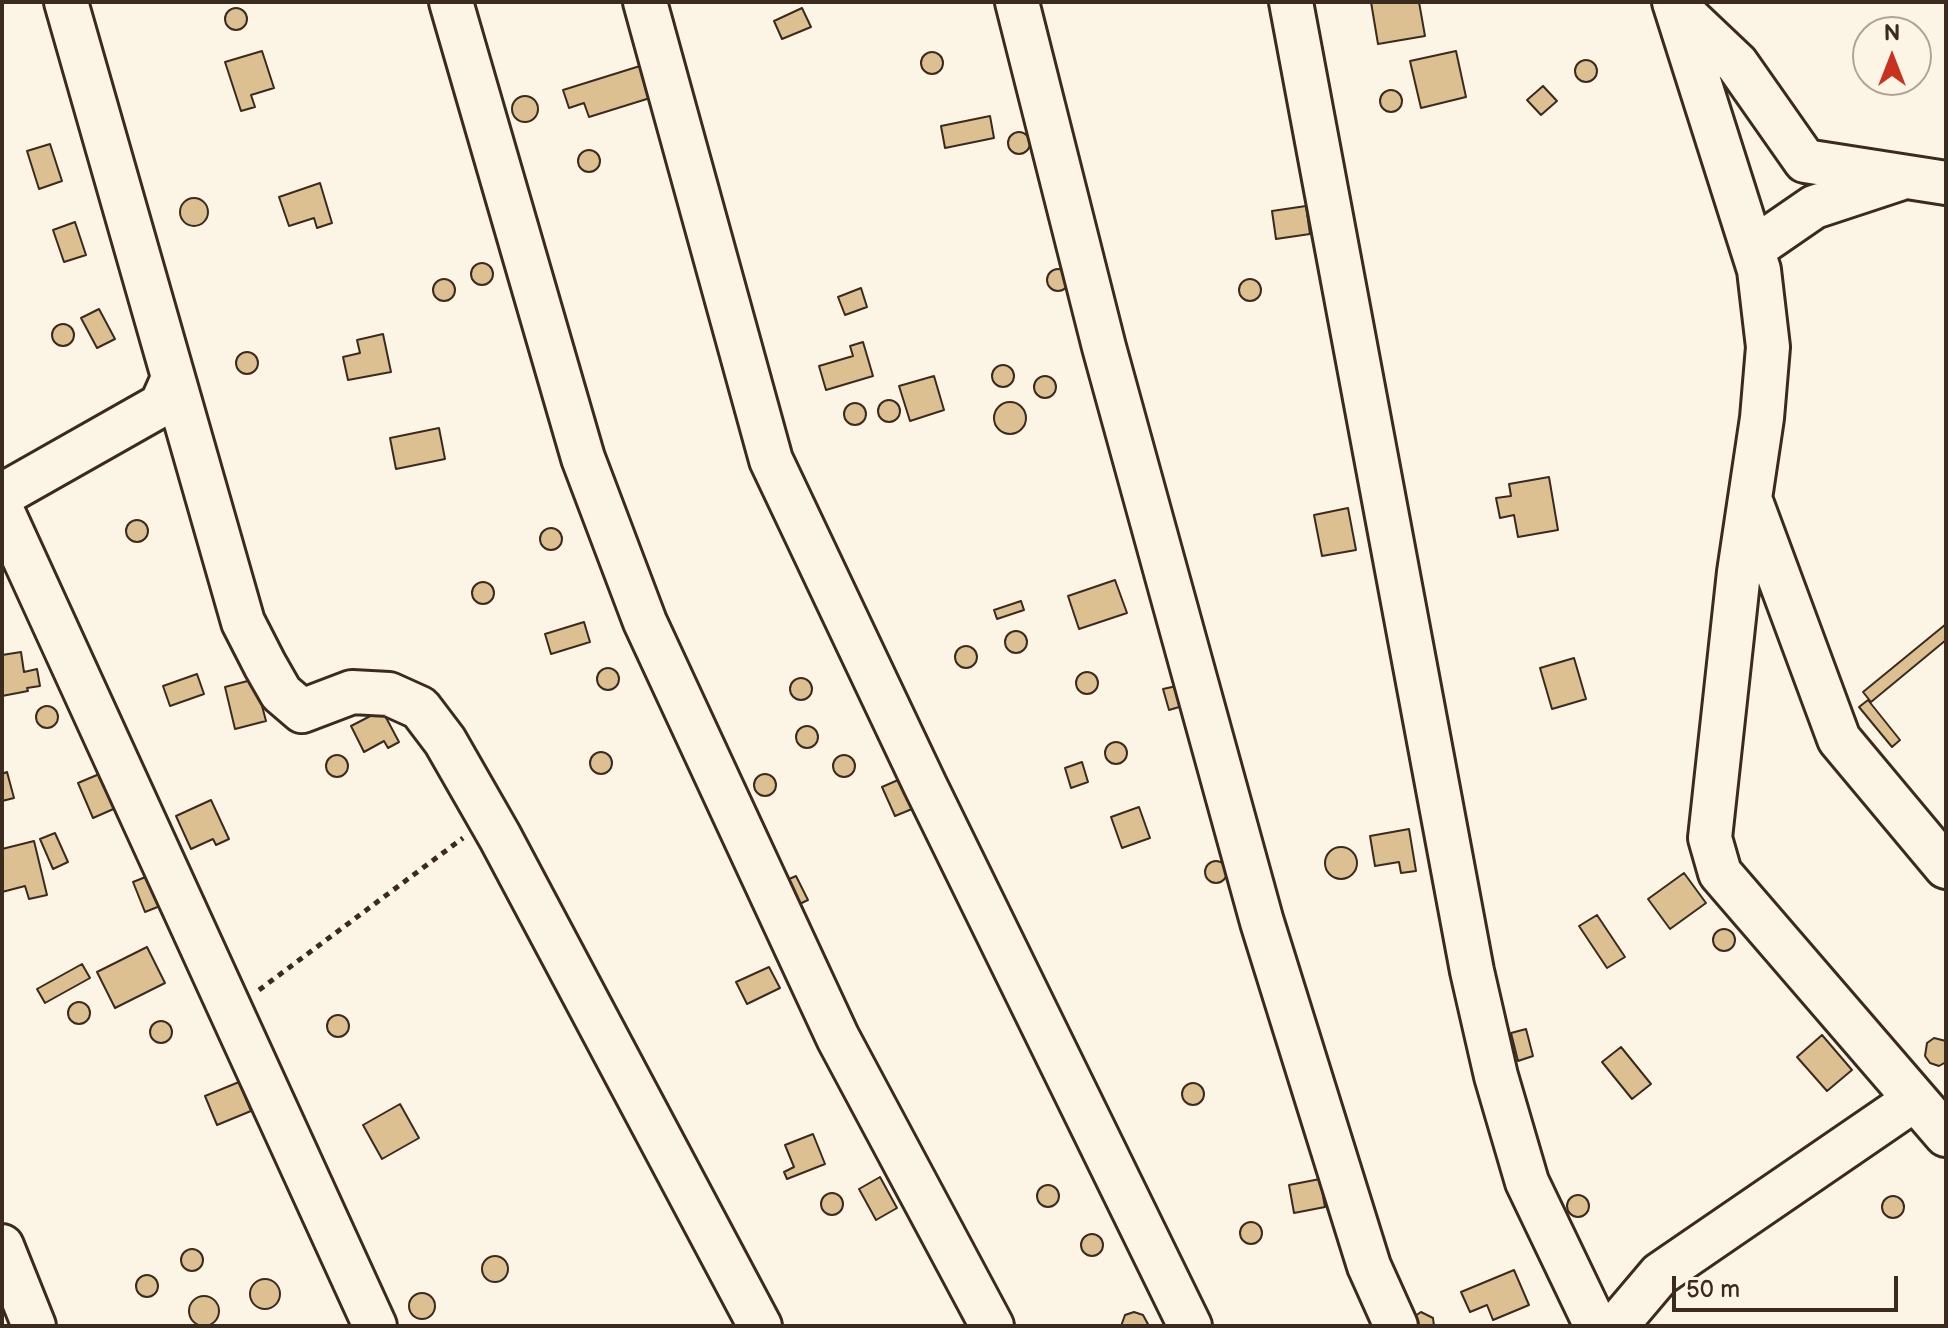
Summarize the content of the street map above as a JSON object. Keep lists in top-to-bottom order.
{
  "scale_bar": "50 m",
  "north": "top"
}
